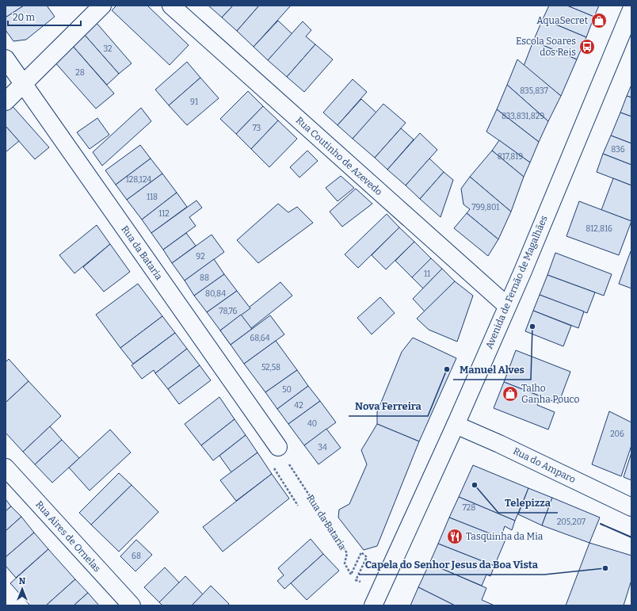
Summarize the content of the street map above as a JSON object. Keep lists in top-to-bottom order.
{
  "streets": {
    "street": [
      "Rua Coutinho de Azevedo",
      "Rua da Bataria",
      "Avenida de Fernão de Magalhães",
      "Rua do Amparo",
      "Rua Aires de Ornelas"
    ]
  },
  "crossings": [
    ["Rua Coutinho de Azevedo", "Avenida de Fernão de Magalhães"],
    ["Avenida de Fernão de Magalhães", "Rua do Amparo"]
  ],
  "places": {
    "shop": ["AquaSecret", "Talho Ganha Pouco"],
    "bus stop": ["Escola Soares dos Reis"],
    "other": [
      "Manuel Alves",
      "Nova Ferreira",
      "Telepizza",
      "Capela do Senhor Jesus da Boa Vista"
    ],
    "restaurant": ["Tasquinha da Mia"]
  },
  "house_numbers": [
    "32",
    "28",
    "835,837",
    "91",
    "833,831,829",
    "73",
    "836",
    "817,819",
    "128,124",
    "118",
    "799,801",
    "112",
    "812,816",
    "92",
    "11",
    "88",
    "80,84",
    "78,76",
    "68,64",
    "52,58",
    "50",
    "42",
    "40",
    "206",
    "34",
    "728",
    "205,207",
    "68"
  ],
  "scale_bar": "20 m",
  "north": "top"
}
